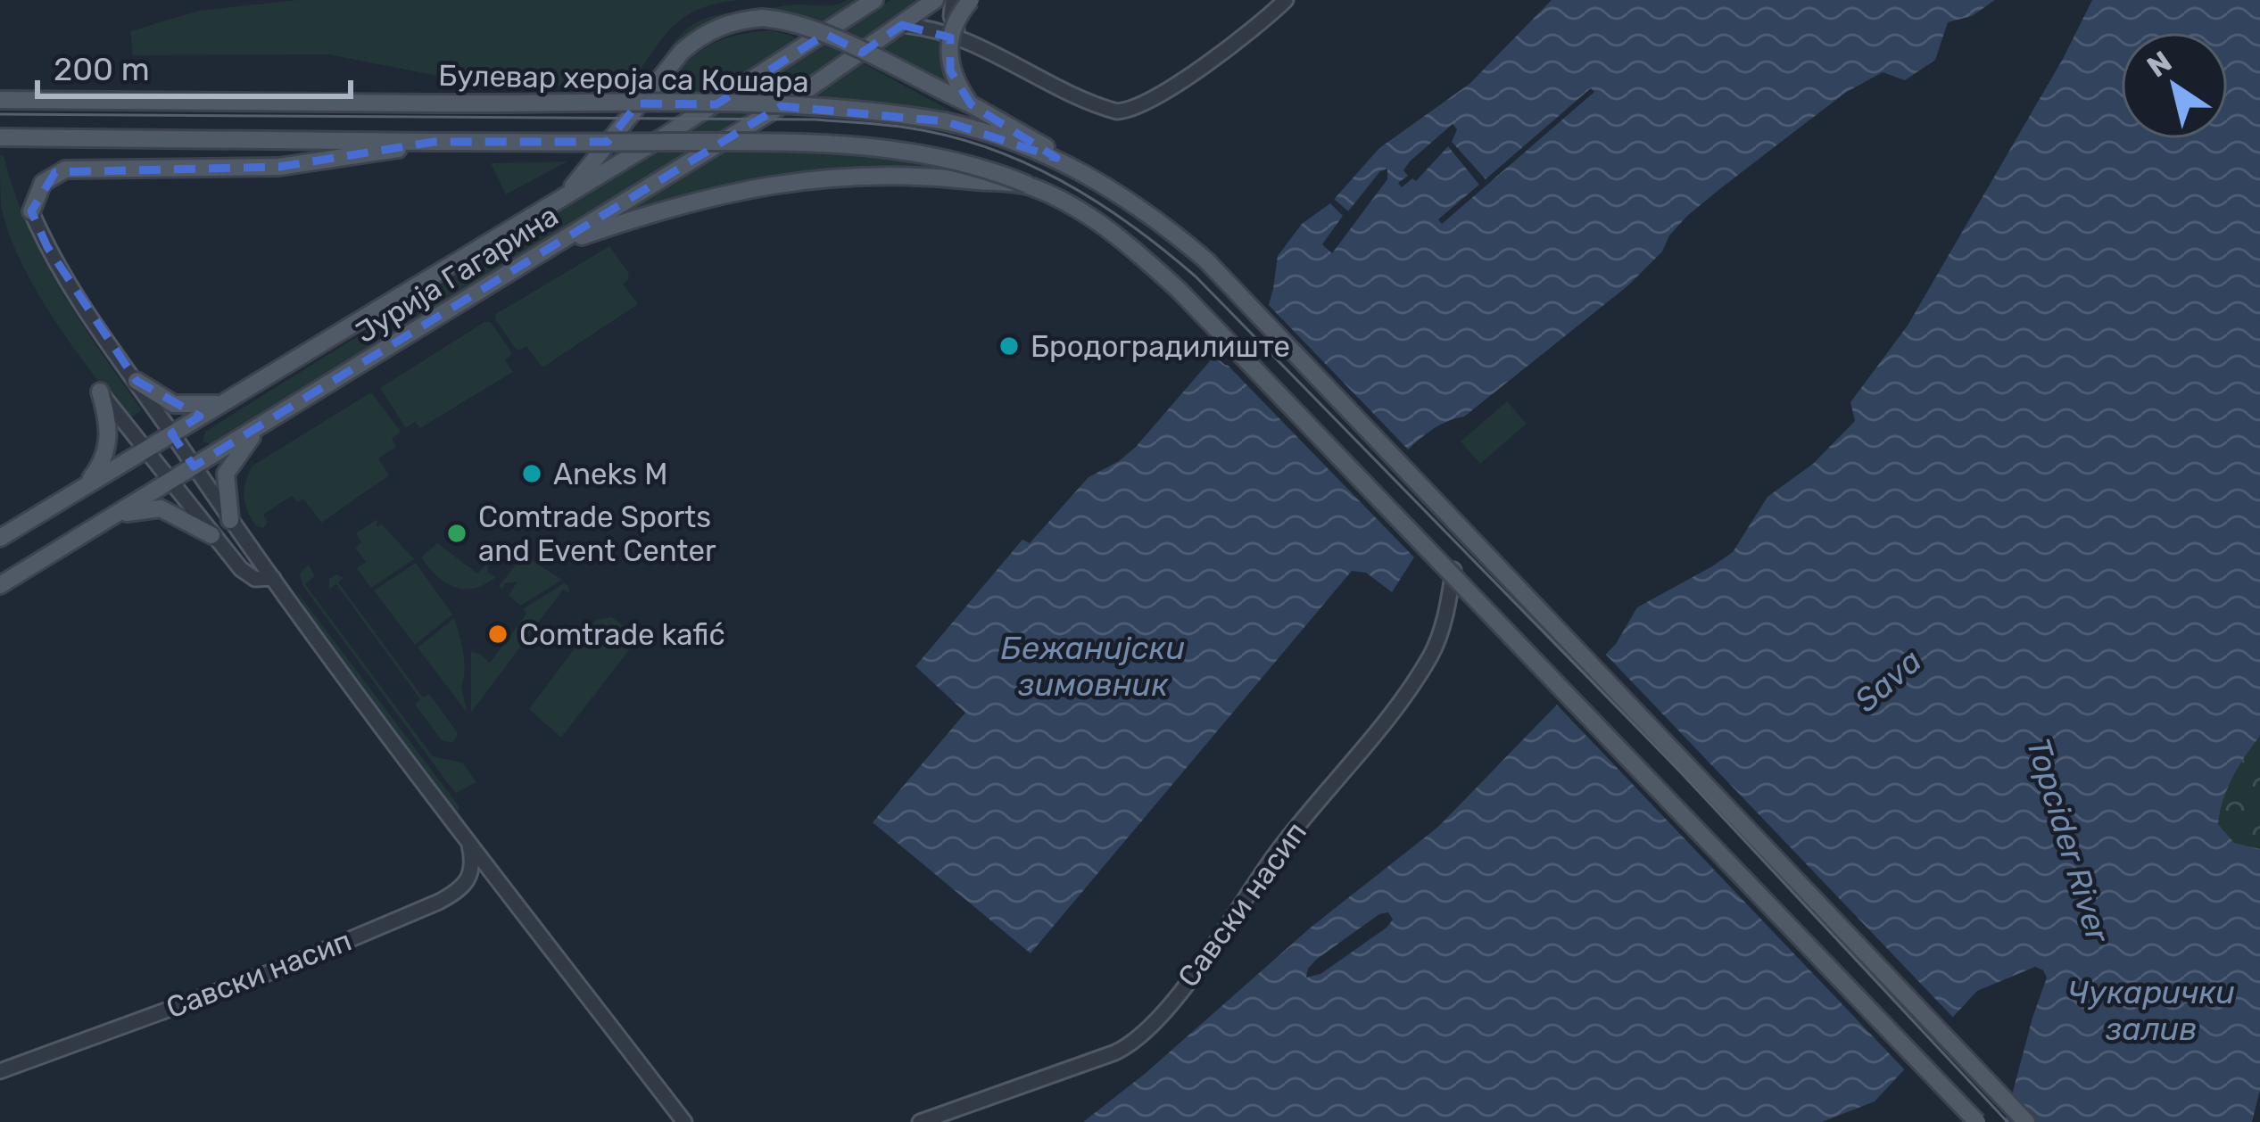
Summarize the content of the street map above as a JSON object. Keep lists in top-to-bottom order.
{
  "streets": {
    "main road": ["Булевар хероја са Кошара", "Јурија Гагарина"],
    "street": ["Савски насип"]
  },
  "water": [
    "Бежанијски зимовник",
    "Sava",
    "Topcider River",
    "Чукарички залив"
  ],
  "places": [
    "Бродоградилиште",
    "Aneks M",
    "Comtrade Sports and Event Center",
    "Comtrade kafić"
  ],
  "scale_bar": "200 m",
  "north": "top left"
}
